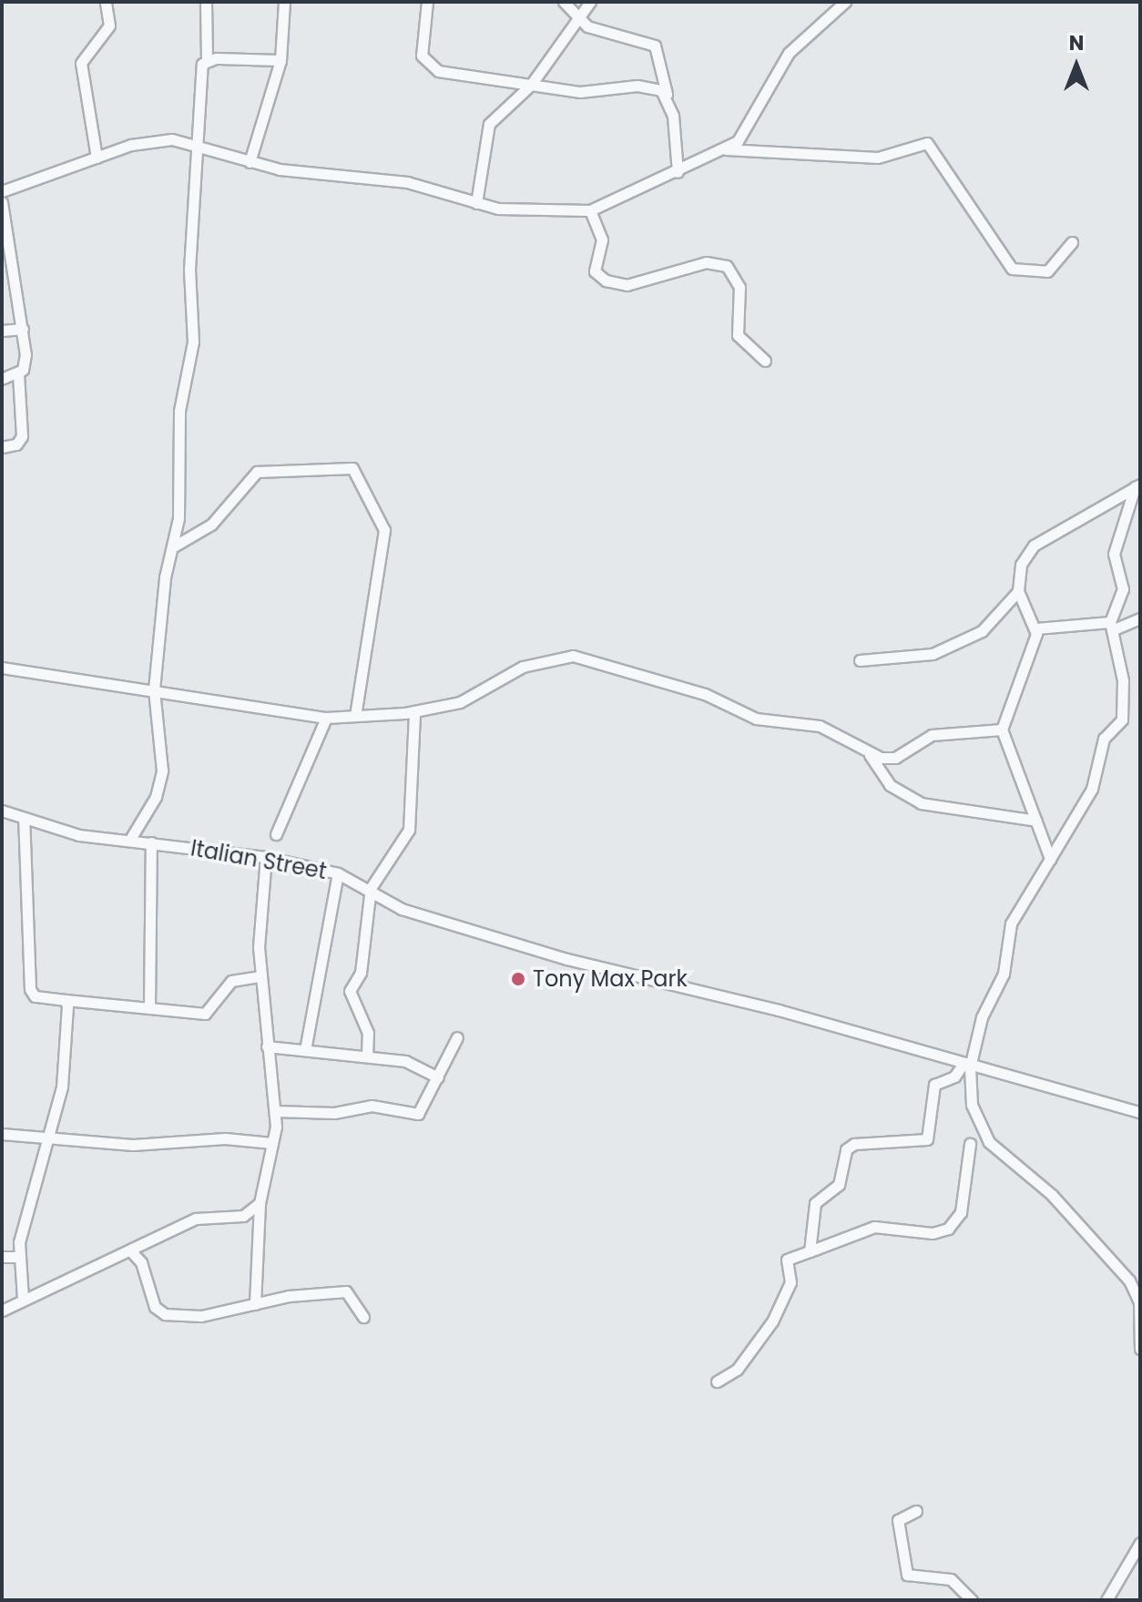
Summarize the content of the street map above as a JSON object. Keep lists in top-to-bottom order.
{
  "streets": {
    "street": ["Italian Street"]
  },
  "places": ["Tony Max Park"],
  "north": "top"
}
